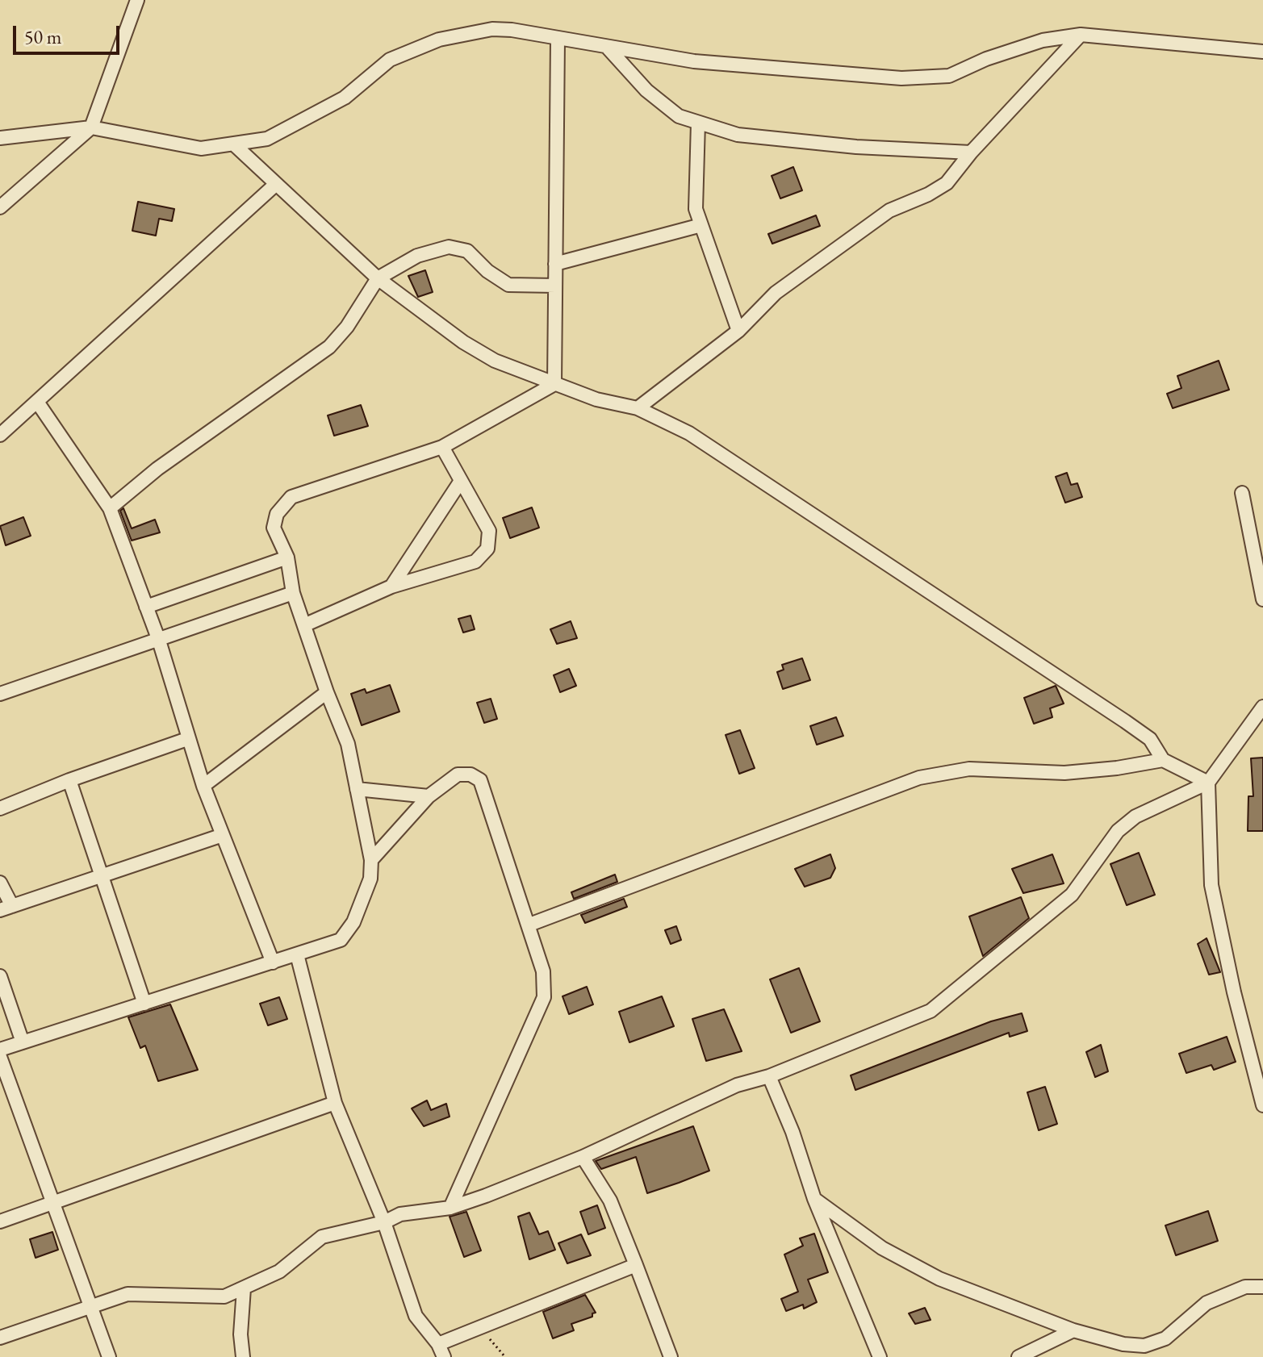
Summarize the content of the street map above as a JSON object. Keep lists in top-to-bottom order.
{
  "scale_bar": "50 m"
}
